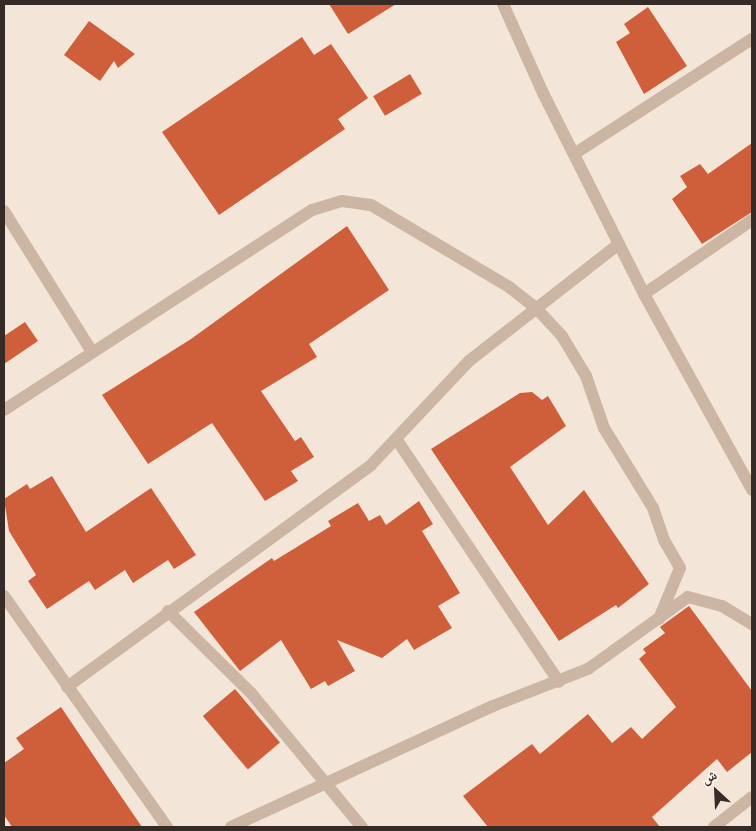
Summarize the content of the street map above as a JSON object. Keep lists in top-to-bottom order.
{
  "north": "top left"
}
